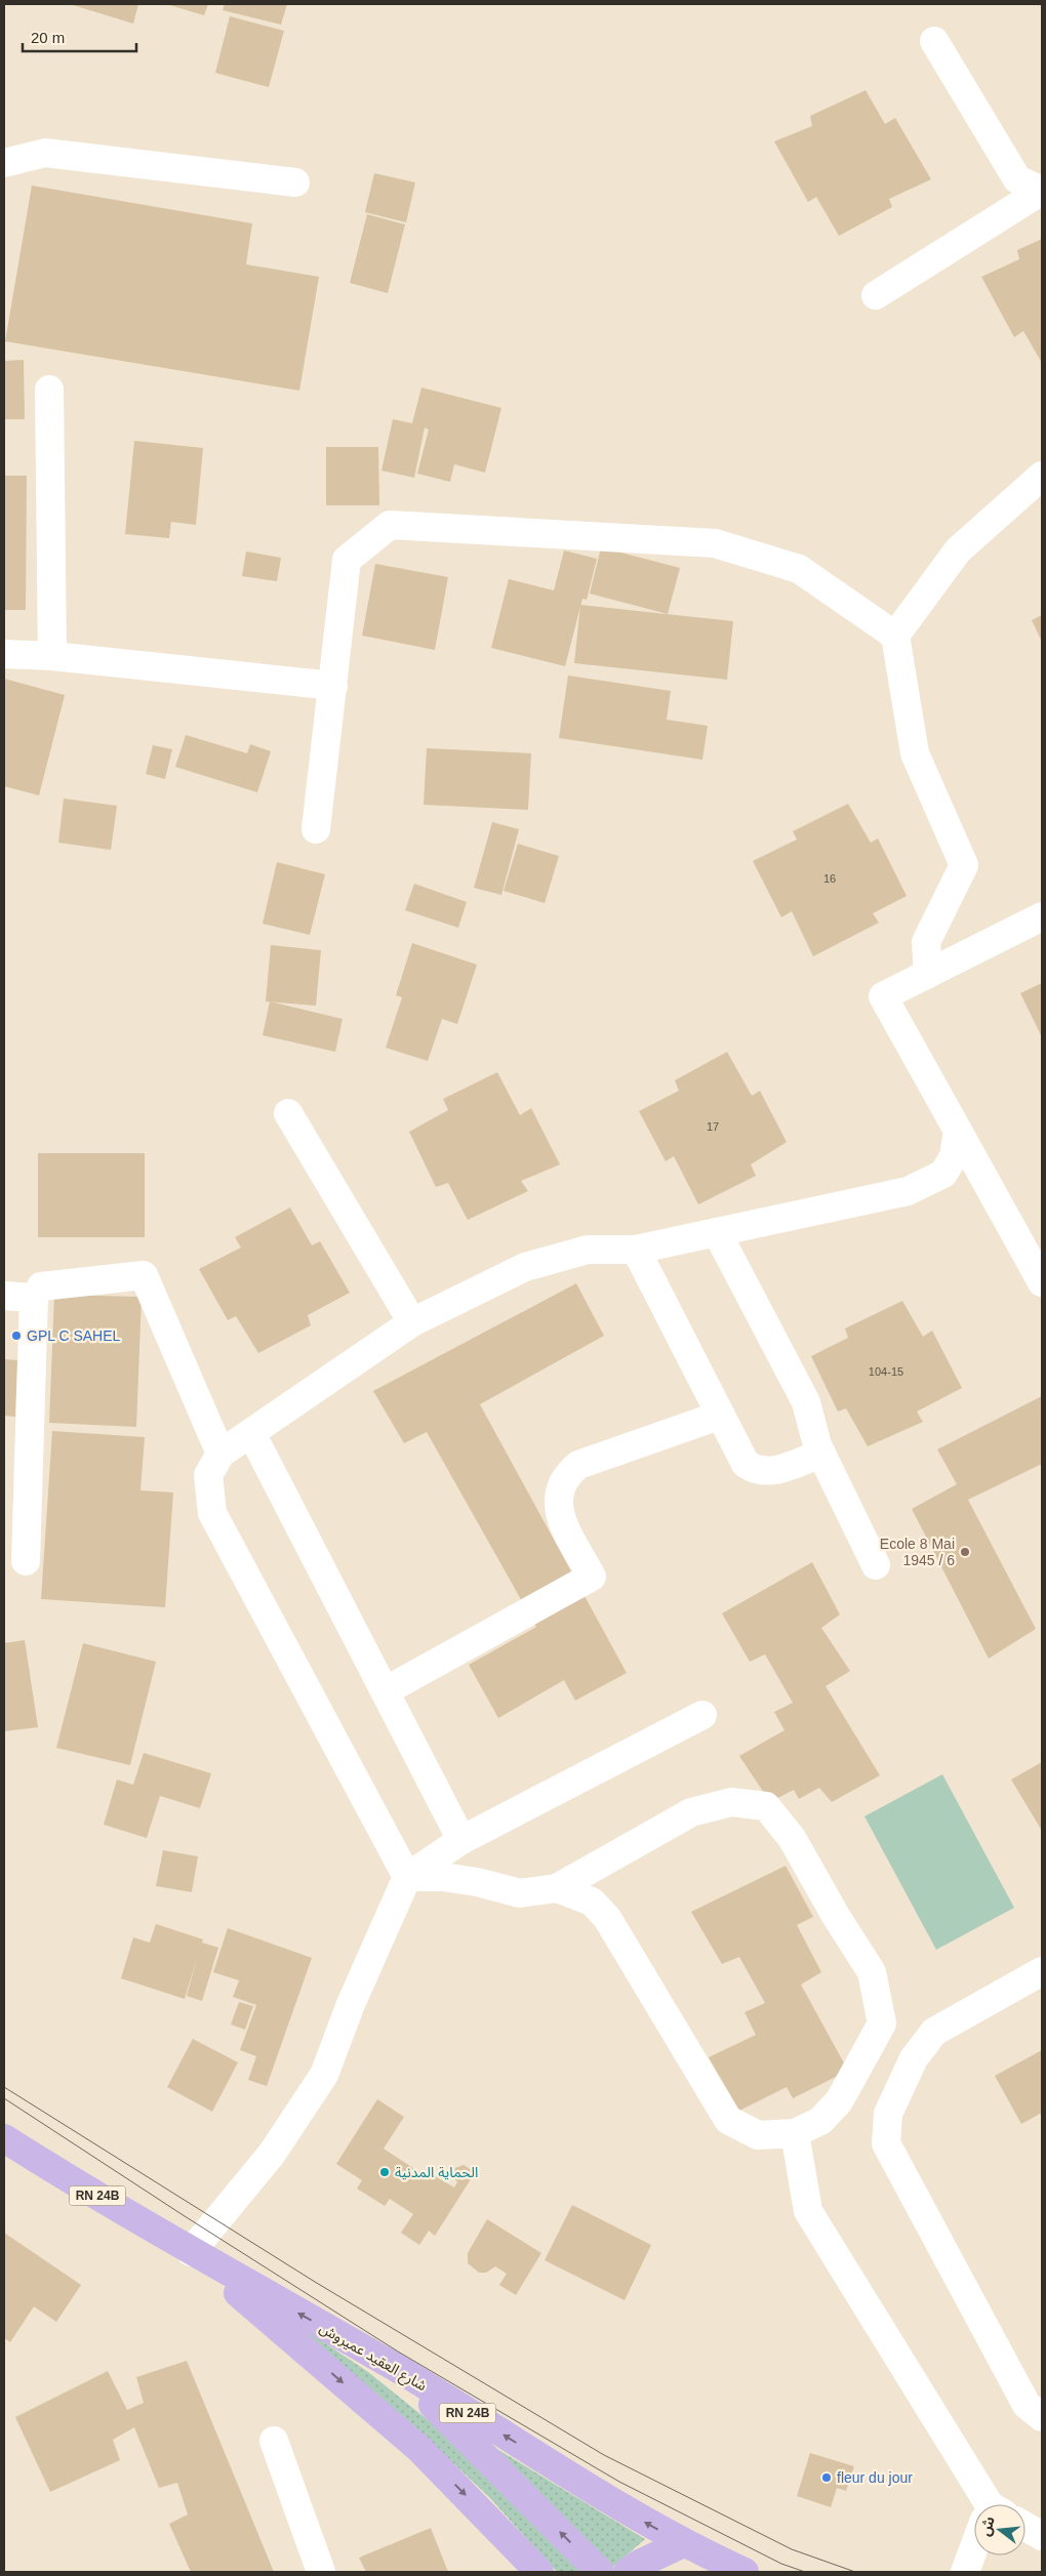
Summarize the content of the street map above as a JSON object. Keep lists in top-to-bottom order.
{
  "streets": {
    "main road": ["RN 24B", "شارع العقيد عميروش"]
  },
  "places": [
    "GPL C SAHEL",
    "Ecole 8 Mai 1945 / 6",
    "الحماية المدنية",
    "fleur du jour"
  ],
  "house_numbers": ["16", "17", "104-15"],
  "scale_bar": "20 m",
  "north": "left"
}
